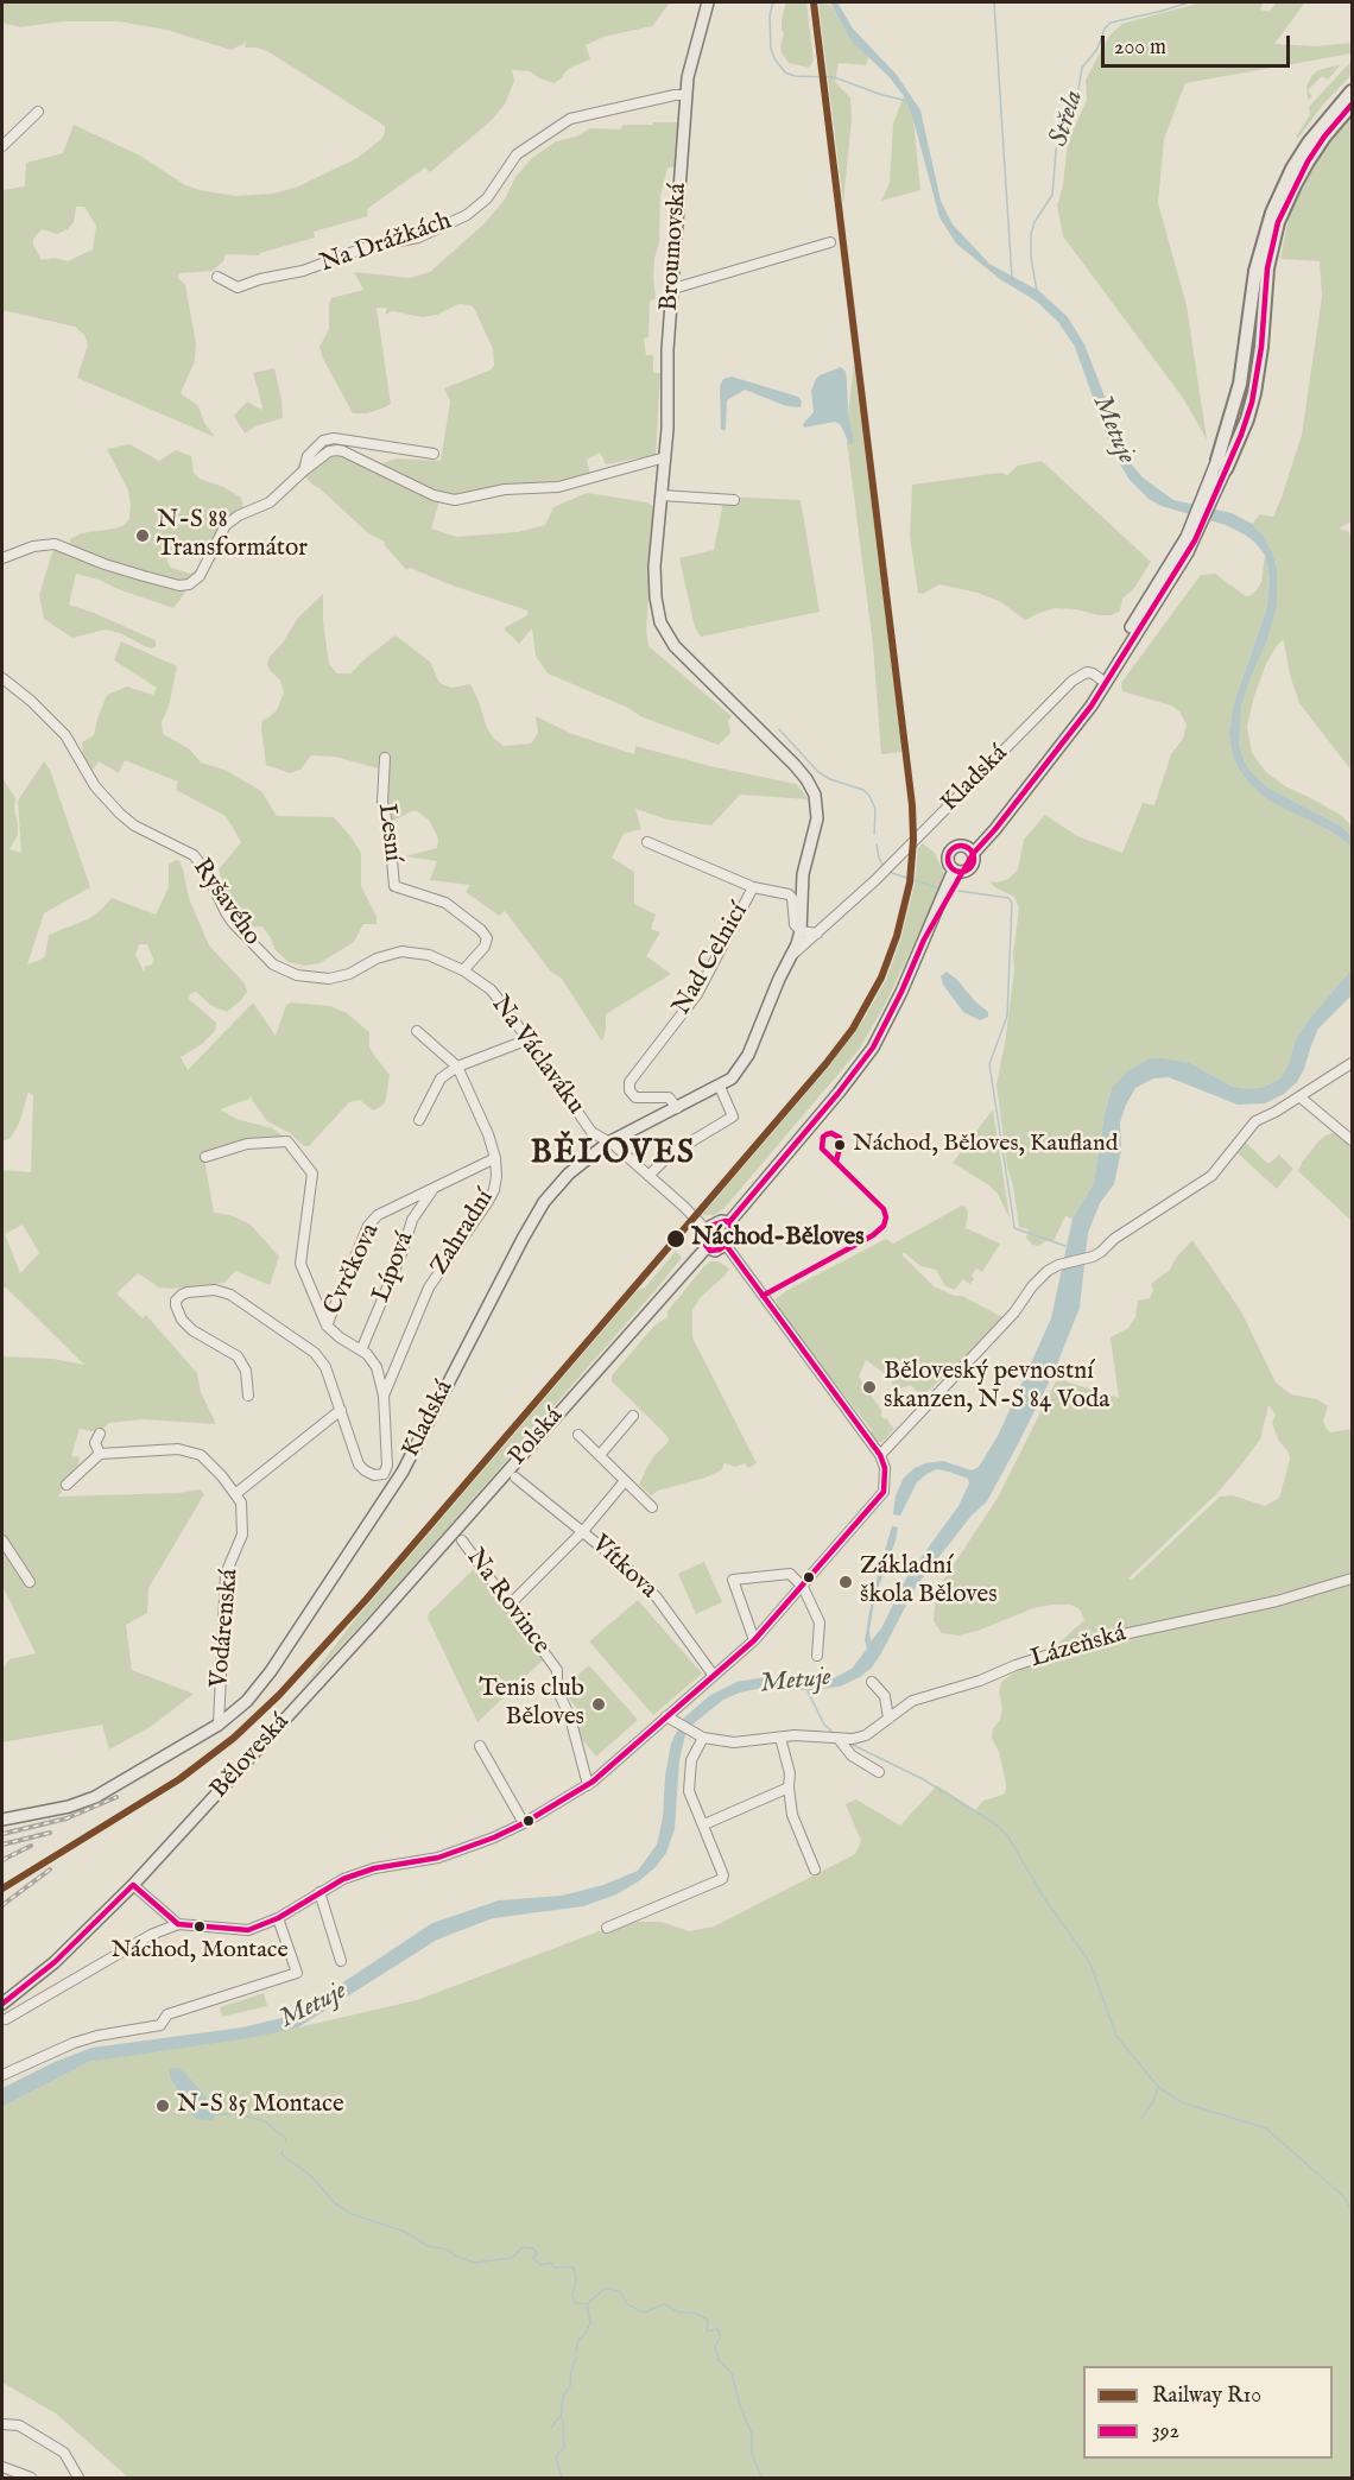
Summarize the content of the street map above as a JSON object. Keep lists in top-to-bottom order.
{
  "streets": {
    "main road": [
      "Broumovská",
      "Kladská",
      "Polská",
      "Běloveská"
    ],
    "street": [
      "Na Drážkách",
      "Lesní",
      "Ryšavého",
      "Nad Celnicí",
      "Na Václaváku",
      "Zahradní",
      "Lípová",
      "Cvrčkova",
      "Vítkova",
      "Na Rovince",
      "Vodárenská",
      "Lázeňská"
    ]
  },
  "crossings": [
    ["Na Drážkách", "Broumovská"],
    ["Broumovská", "Kladská"],
    ["Kladská", "Nad Celnicí"],
    ["Kladská", "Na Václaváku"],
    ["Kladská", "Vodárenská"],
    ["Lesní", "Ryšavého"],
    ["Lesní", "Na Václaváku"],
    ["Ryšavého", "Na Václaváku"],
    ["Na Václaváku", "Polská"],
    ["Zahradní", "Cvrčkova"],
    ["Lípová", "Cvrčkova"],
    ["Polská", "Běloveská"]
  ],
  "districts": ["BĚLOVES"],
  "water": ["Střela", "Metuje"],
  "places": [
    "N-S 88 Transformátor",
    "Náchod, Běloves, Kaufland",
    "Náchod-Běloves",
    "Běloveský pevnostní skanzen, N-S 84 Voda",
    "Základní škola Běloves",
    "Tenis club Běloves",
    "Náchod, Montace",
    "N-S 85 Montace"
  ],
  "lines": ["rail line R10", "transit line 392"],
  "legend": ["Railway R10", "392"],
  "scale_bar": "200 m"
}
